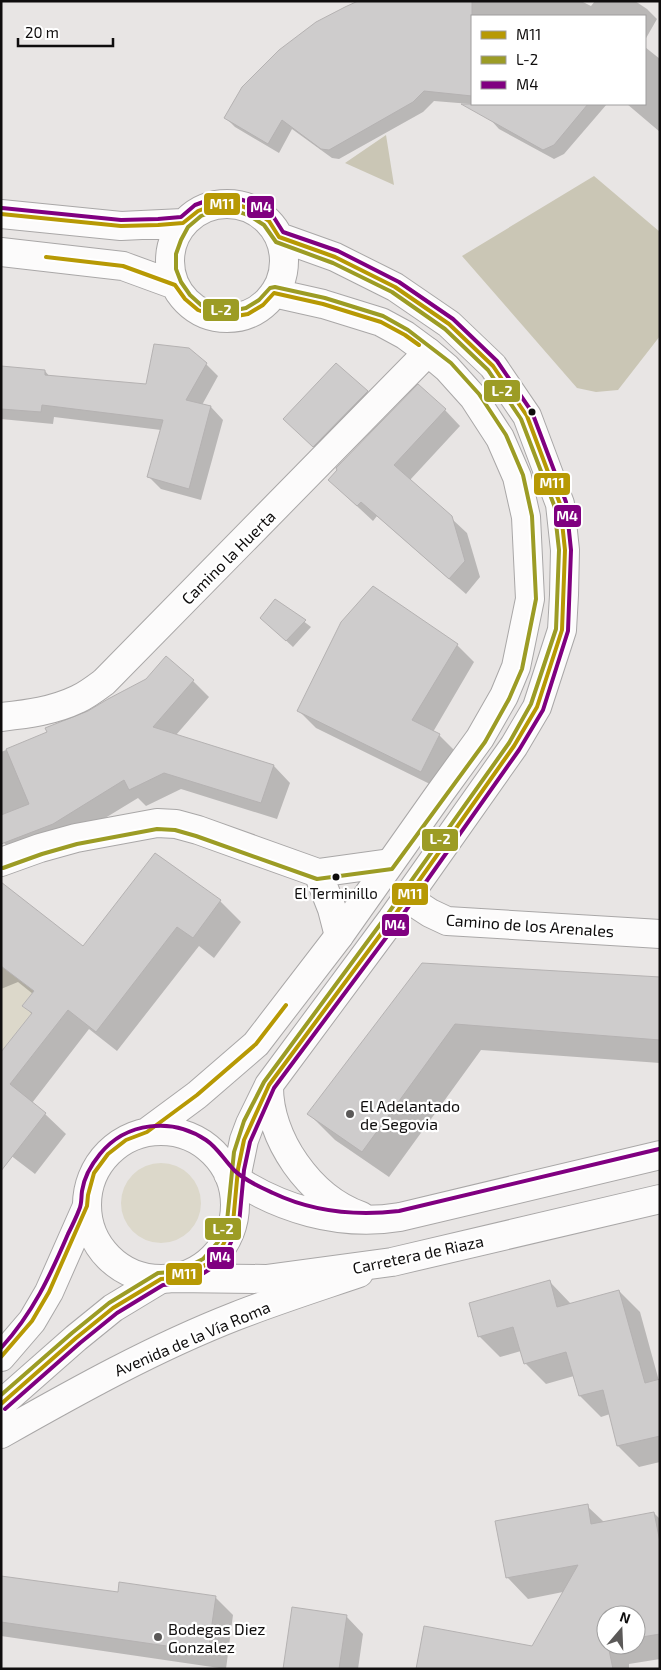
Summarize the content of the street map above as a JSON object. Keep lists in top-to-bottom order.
{
  "streets": {
    "main road": [
      "Camino la Huerta",
      "Camino de los Arenales",
      "Carretera de Riaza",
      "Avenida de la Vía Roma"
    ]
  },
  "crossings": [
    ["Carretera de Riaza", "Avenida de la Vía Roma"]
  ],
  "places": ["El Terminillo", "El Adelantado de Segovia", "Bodegas Diez Gonzalez"],
  "lines": ["transit line M4", "transit line M11", "transit line L-2"],
  "legend": ["M11", "L-2", "M4"],
  "scale_bar": "20 m",
  "north": "top"
}
